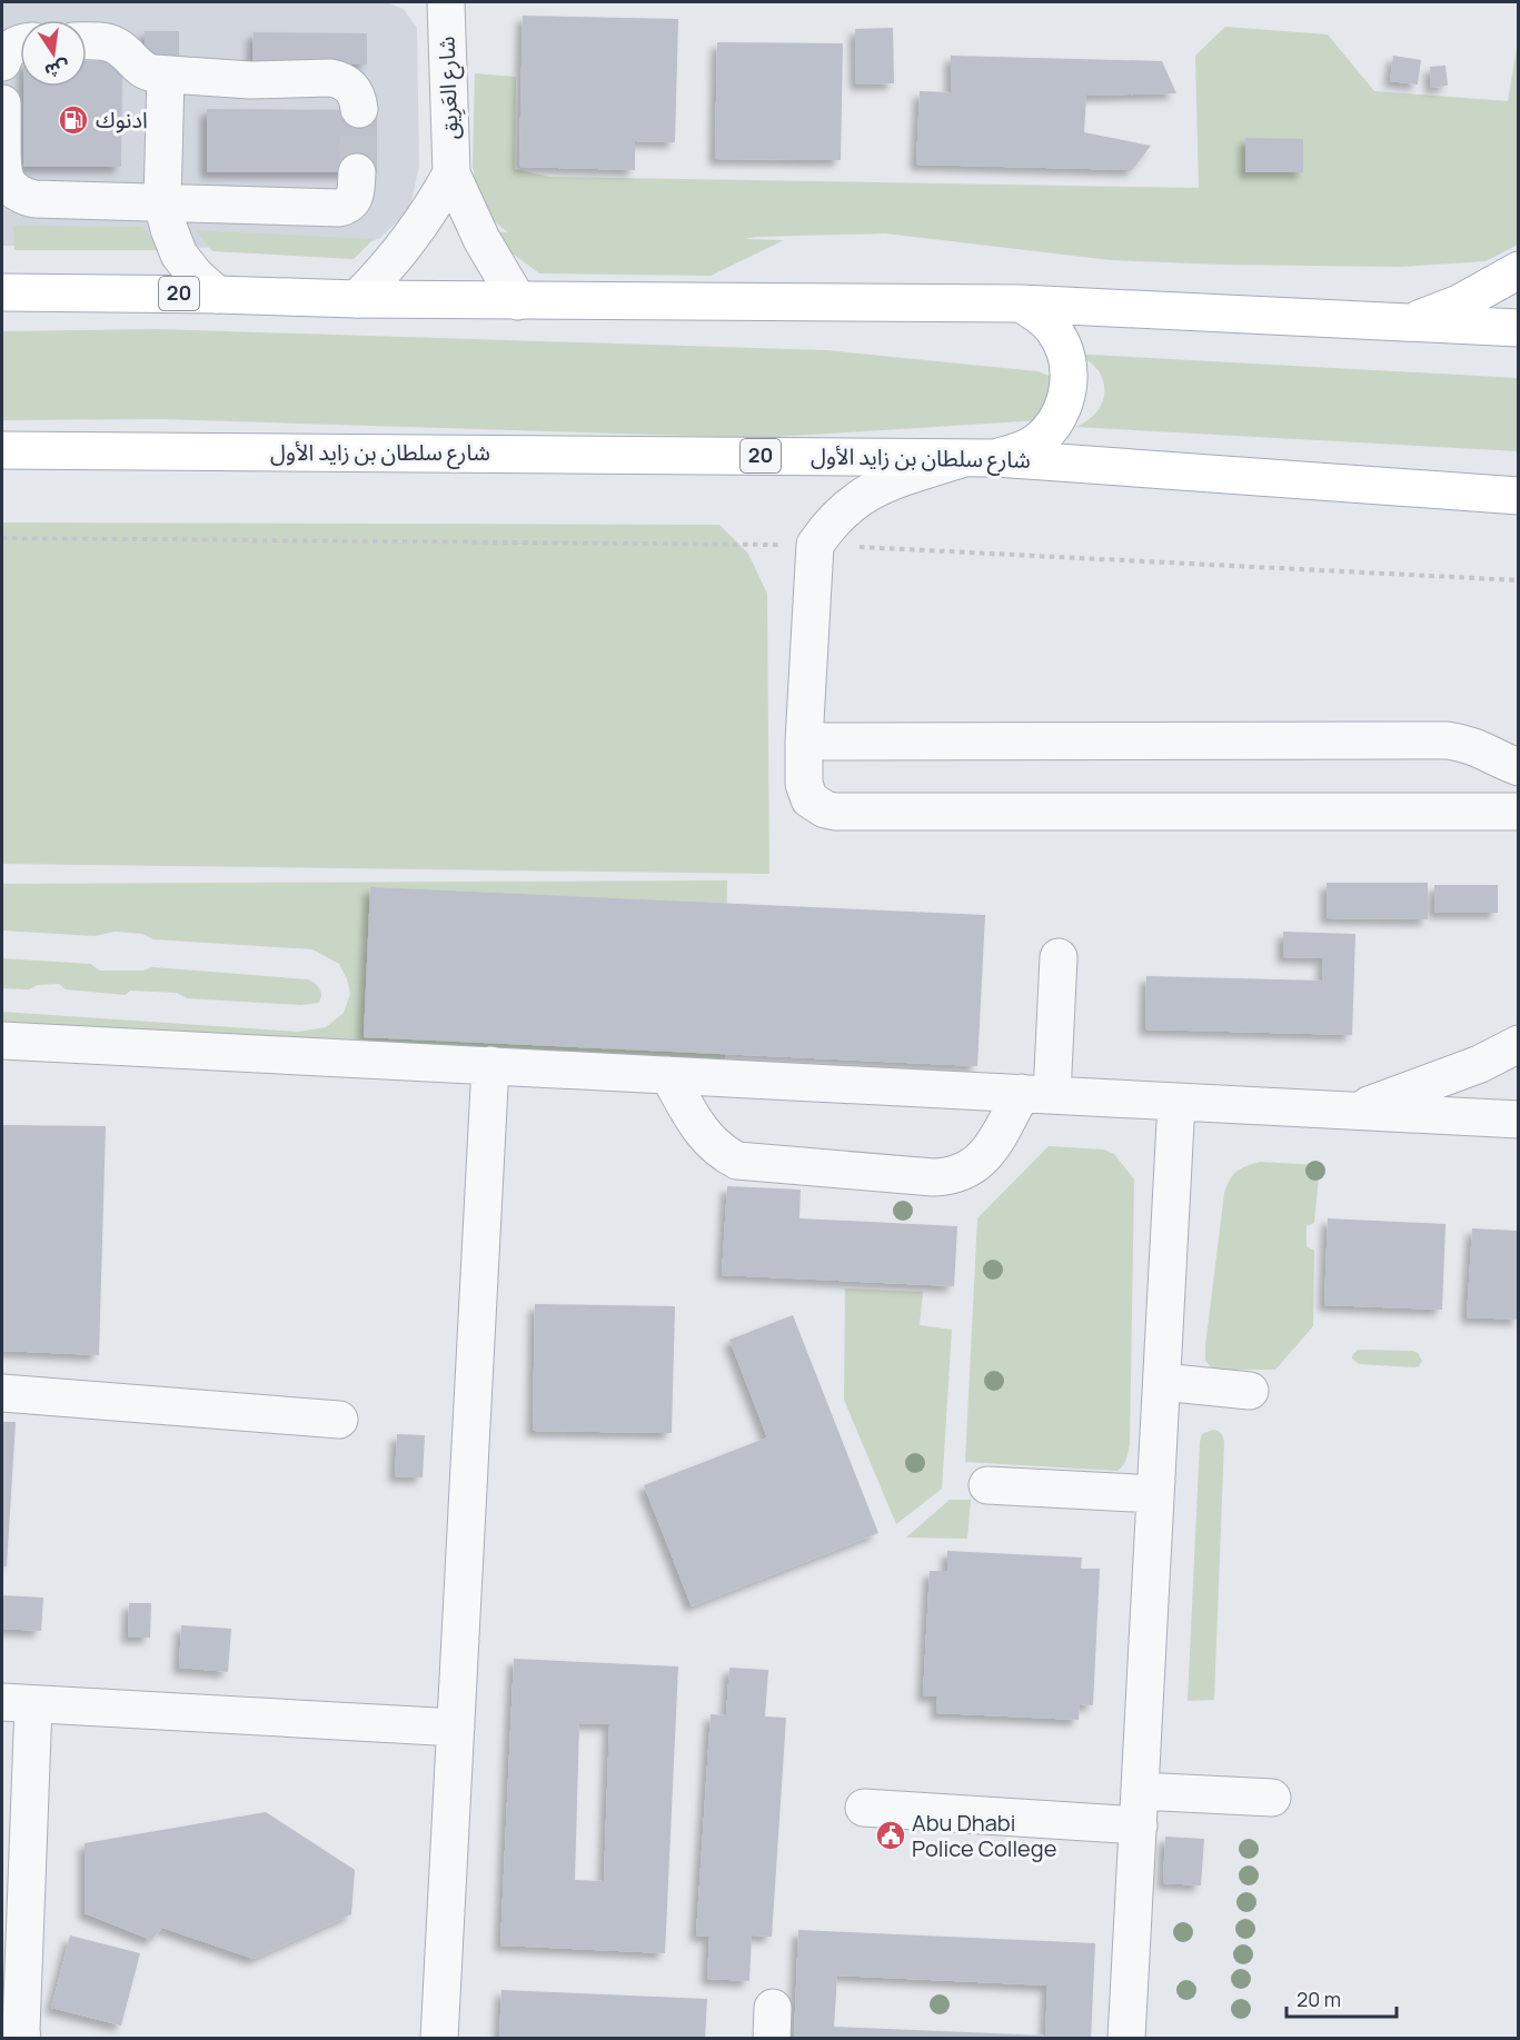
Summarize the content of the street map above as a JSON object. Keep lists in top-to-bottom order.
{
  "streets": {
    "main road": ["20", "شارع سلطان بن زايد الأول"],
    "street": ["شارع العَرِيق"]
  },
  "crossings": [
    ["شارع العَرِيق", "20"]
  ],
  "places": {
    "fuel station": ["ادنوك"],
    "public building": ["Abu Dhabi Police College"]
  },
  "scale_bar": "20 m",
  "north": "bottom"
}
